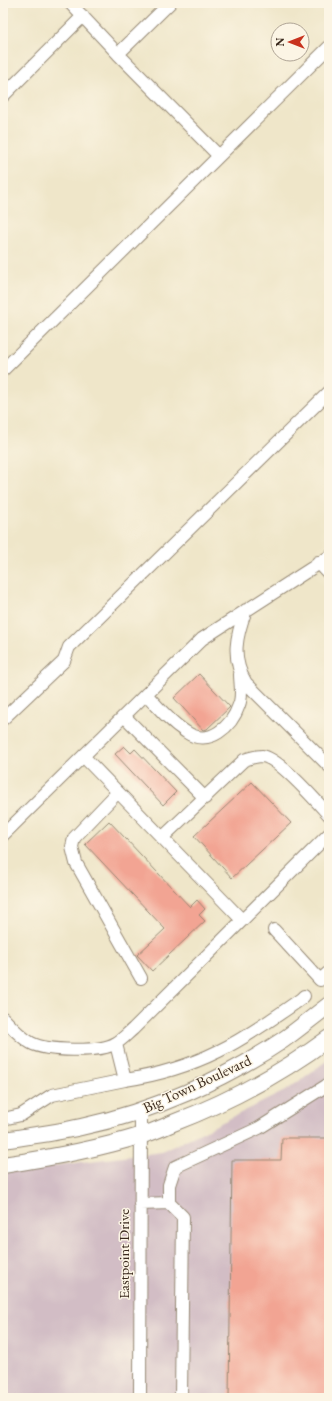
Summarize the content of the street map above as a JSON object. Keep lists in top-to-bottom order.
{
  "streets": {
    "main road": ["Big Town Boulevard"],
    "street": ["Eastpoint Drive"]
  },
  "crossings": [
    ["Big Town Boulevard", "Eastpoint Drive"]
  ],
  "north": "left"
}
